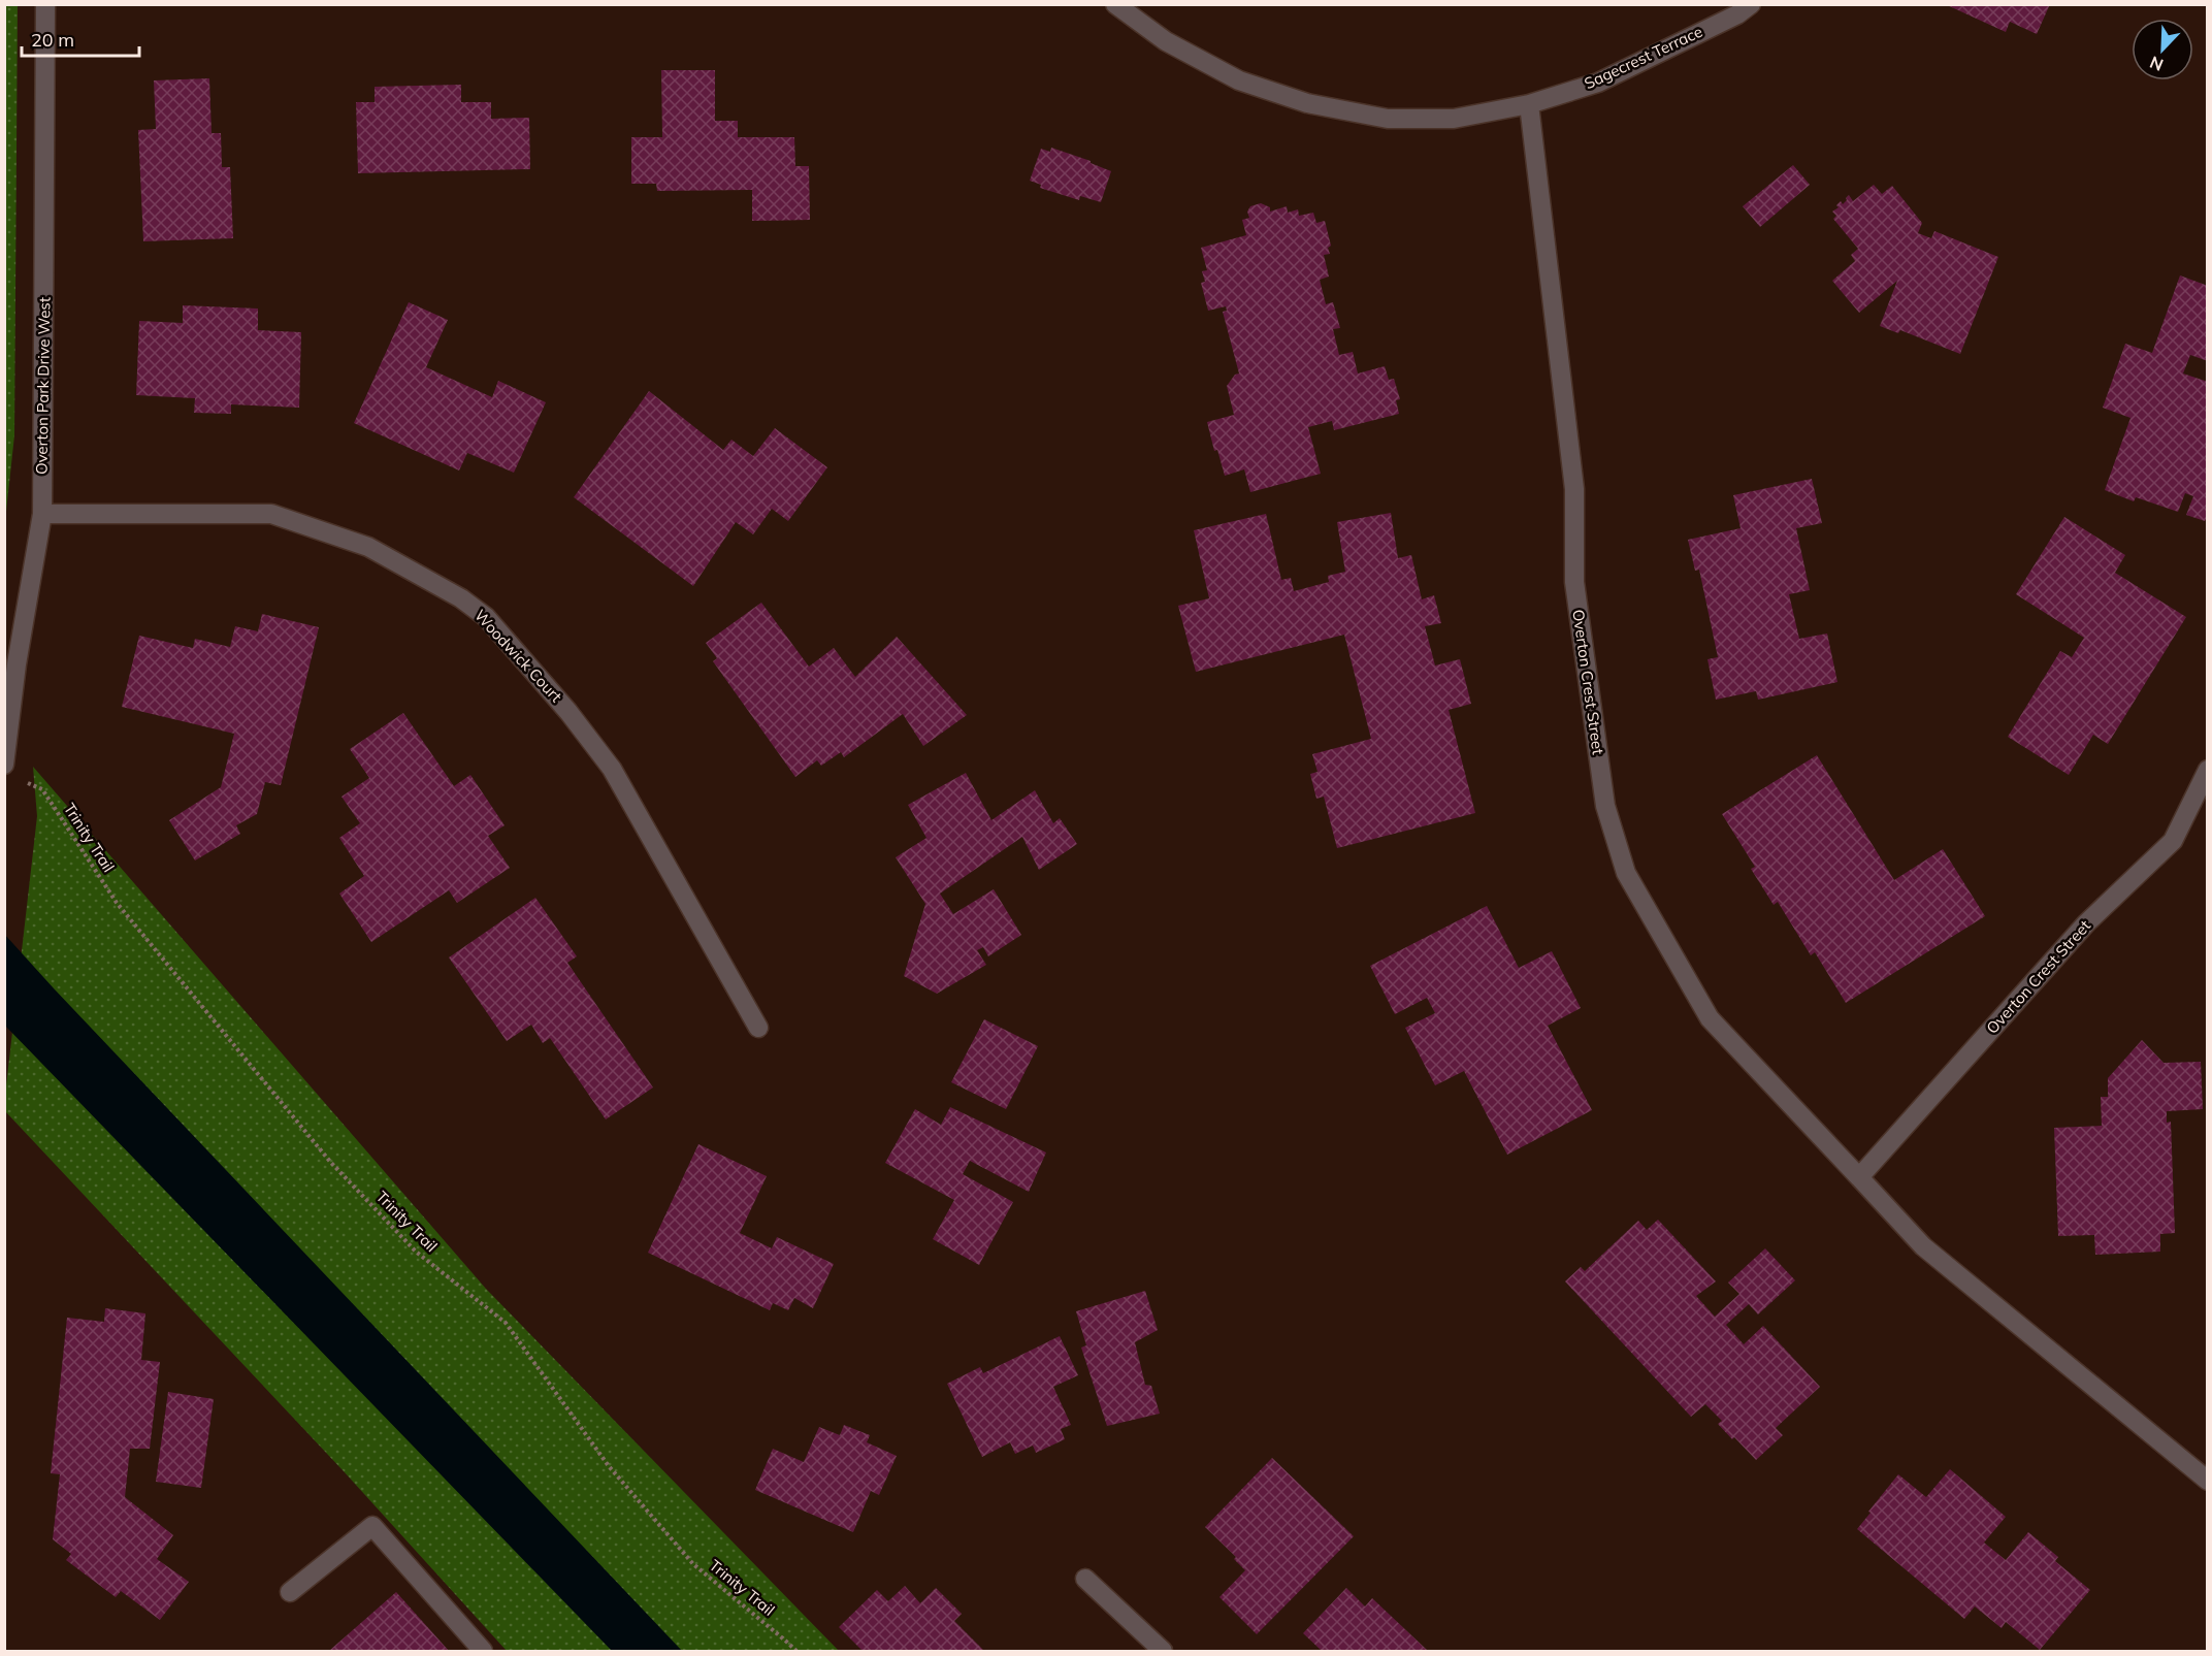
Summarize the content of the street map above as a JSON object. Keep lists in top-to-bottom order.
{
  "streets": {
    "street": [
      "Sagecrest Terrace",
      "Overton Park Drive West",
      "Woodwick Court",
      "Overton Crest Street"
    ],
    "path": ["Trinity Trail"]
  },
  "crossings": [
    ["Sagecrest Terrace", "Overton Crest Street"],
    ["Overton Park Drive West", "Woodwick Court"]
  ],
  "scale_bar": "20 m",
  "north": "bottom left"
}
